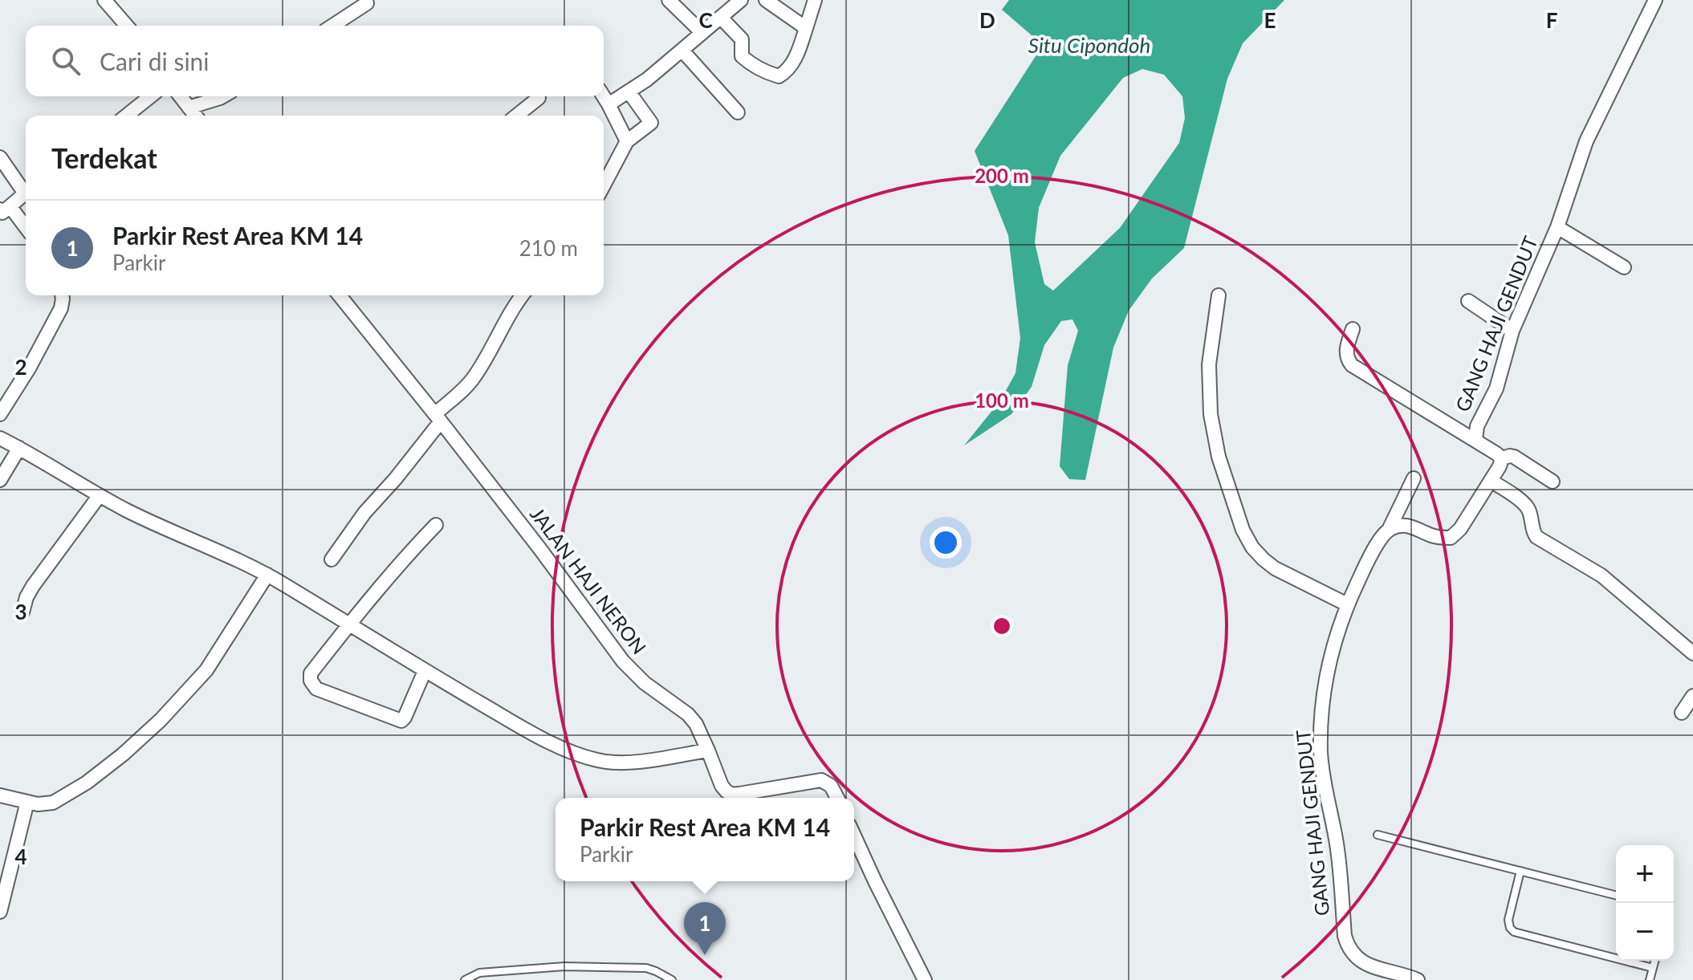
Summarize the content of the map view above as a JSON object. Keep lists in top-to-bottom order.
{
  "streets": {
    "street": ["GANG HAJI GENDUT", "JALAN HAJI NERON"]
  },
  "water": ["Situ Cipondoh"],
  "page": {
    "search": "Cari di sini",
    "heading": "Terdekat",
    "list": [
      {
        "mark": "1",
        "name": "Parkir Rest Area KM 14",
        "note": "Parkir",
        "value": "210 m"
      }
    ],
    "popup": ["Parkir Rest Area KM 14", "Parkir"],
    "map_buttons": ["+", "−"],
    "pins": "1"
  },
  "grid": {
    "columns": [
      "C",
      "D",
      "E",
      "F"
    ],
    "rows": ["2", "3", "4"]
  },
  "rings": ["200 m", "100 m"]
}
